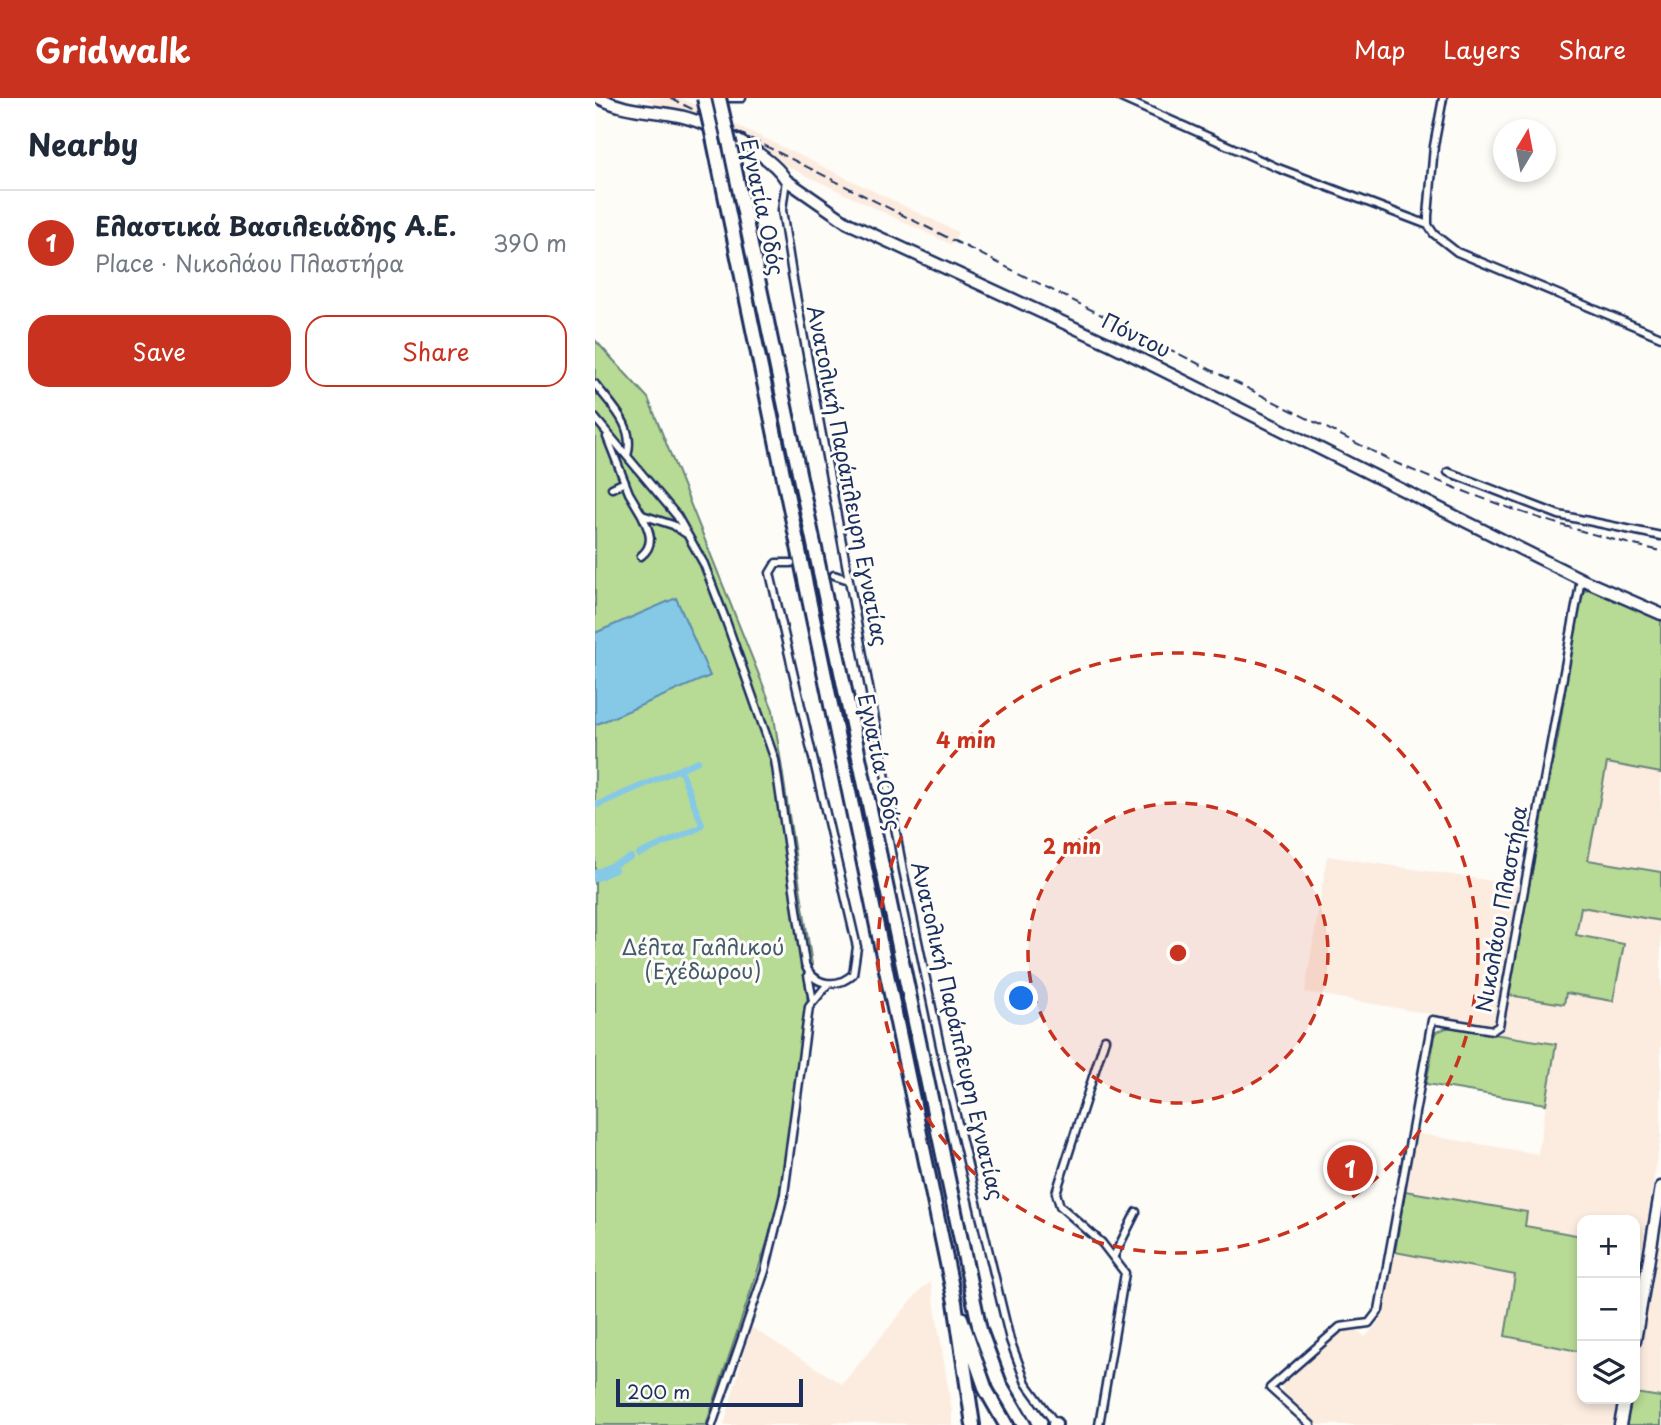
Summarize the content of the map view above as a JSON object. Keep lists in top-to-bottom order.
{
  "streets": {
    "highway": ["Εγνατία Οδός"],
    "street": ["Πόντου", "Ανατολική Παράπλευρη Εγνατίας", "Νικολάου Πλαστήρα"]
  },
  "crossings": [
    ["Πόντου", "Ανατολική Παράπλευρη Εγνατίας"],
    ["Πόντου", "Νικολάου Πλαστήρα"]
  ],
  "parks": ["Δέλτα Γαλλικού (Εχέδωρου)"],
  "scale_bar": "200 m",
  "north": "top",
  "page": {
    "header": "Gridwalk",
    "nav": ["Map", "Layers", "Share"],
    "heading": "Nearby",
    "list": [
      {
        "mark": "1",
        "name": "Ελαστικά Βασιλειάδης Α.Ε.",
        "note": "Place · Νικολάου Πλαστήρα",
        "value": "390 m"
      }
    ],
    "buttons": ["Save", "Share"],
    "pins": "1",
    "map_buttons": ["+", "−"],
    "scale": "200 m"
  },
  "rings": ["4 min", "2 min"]
}
